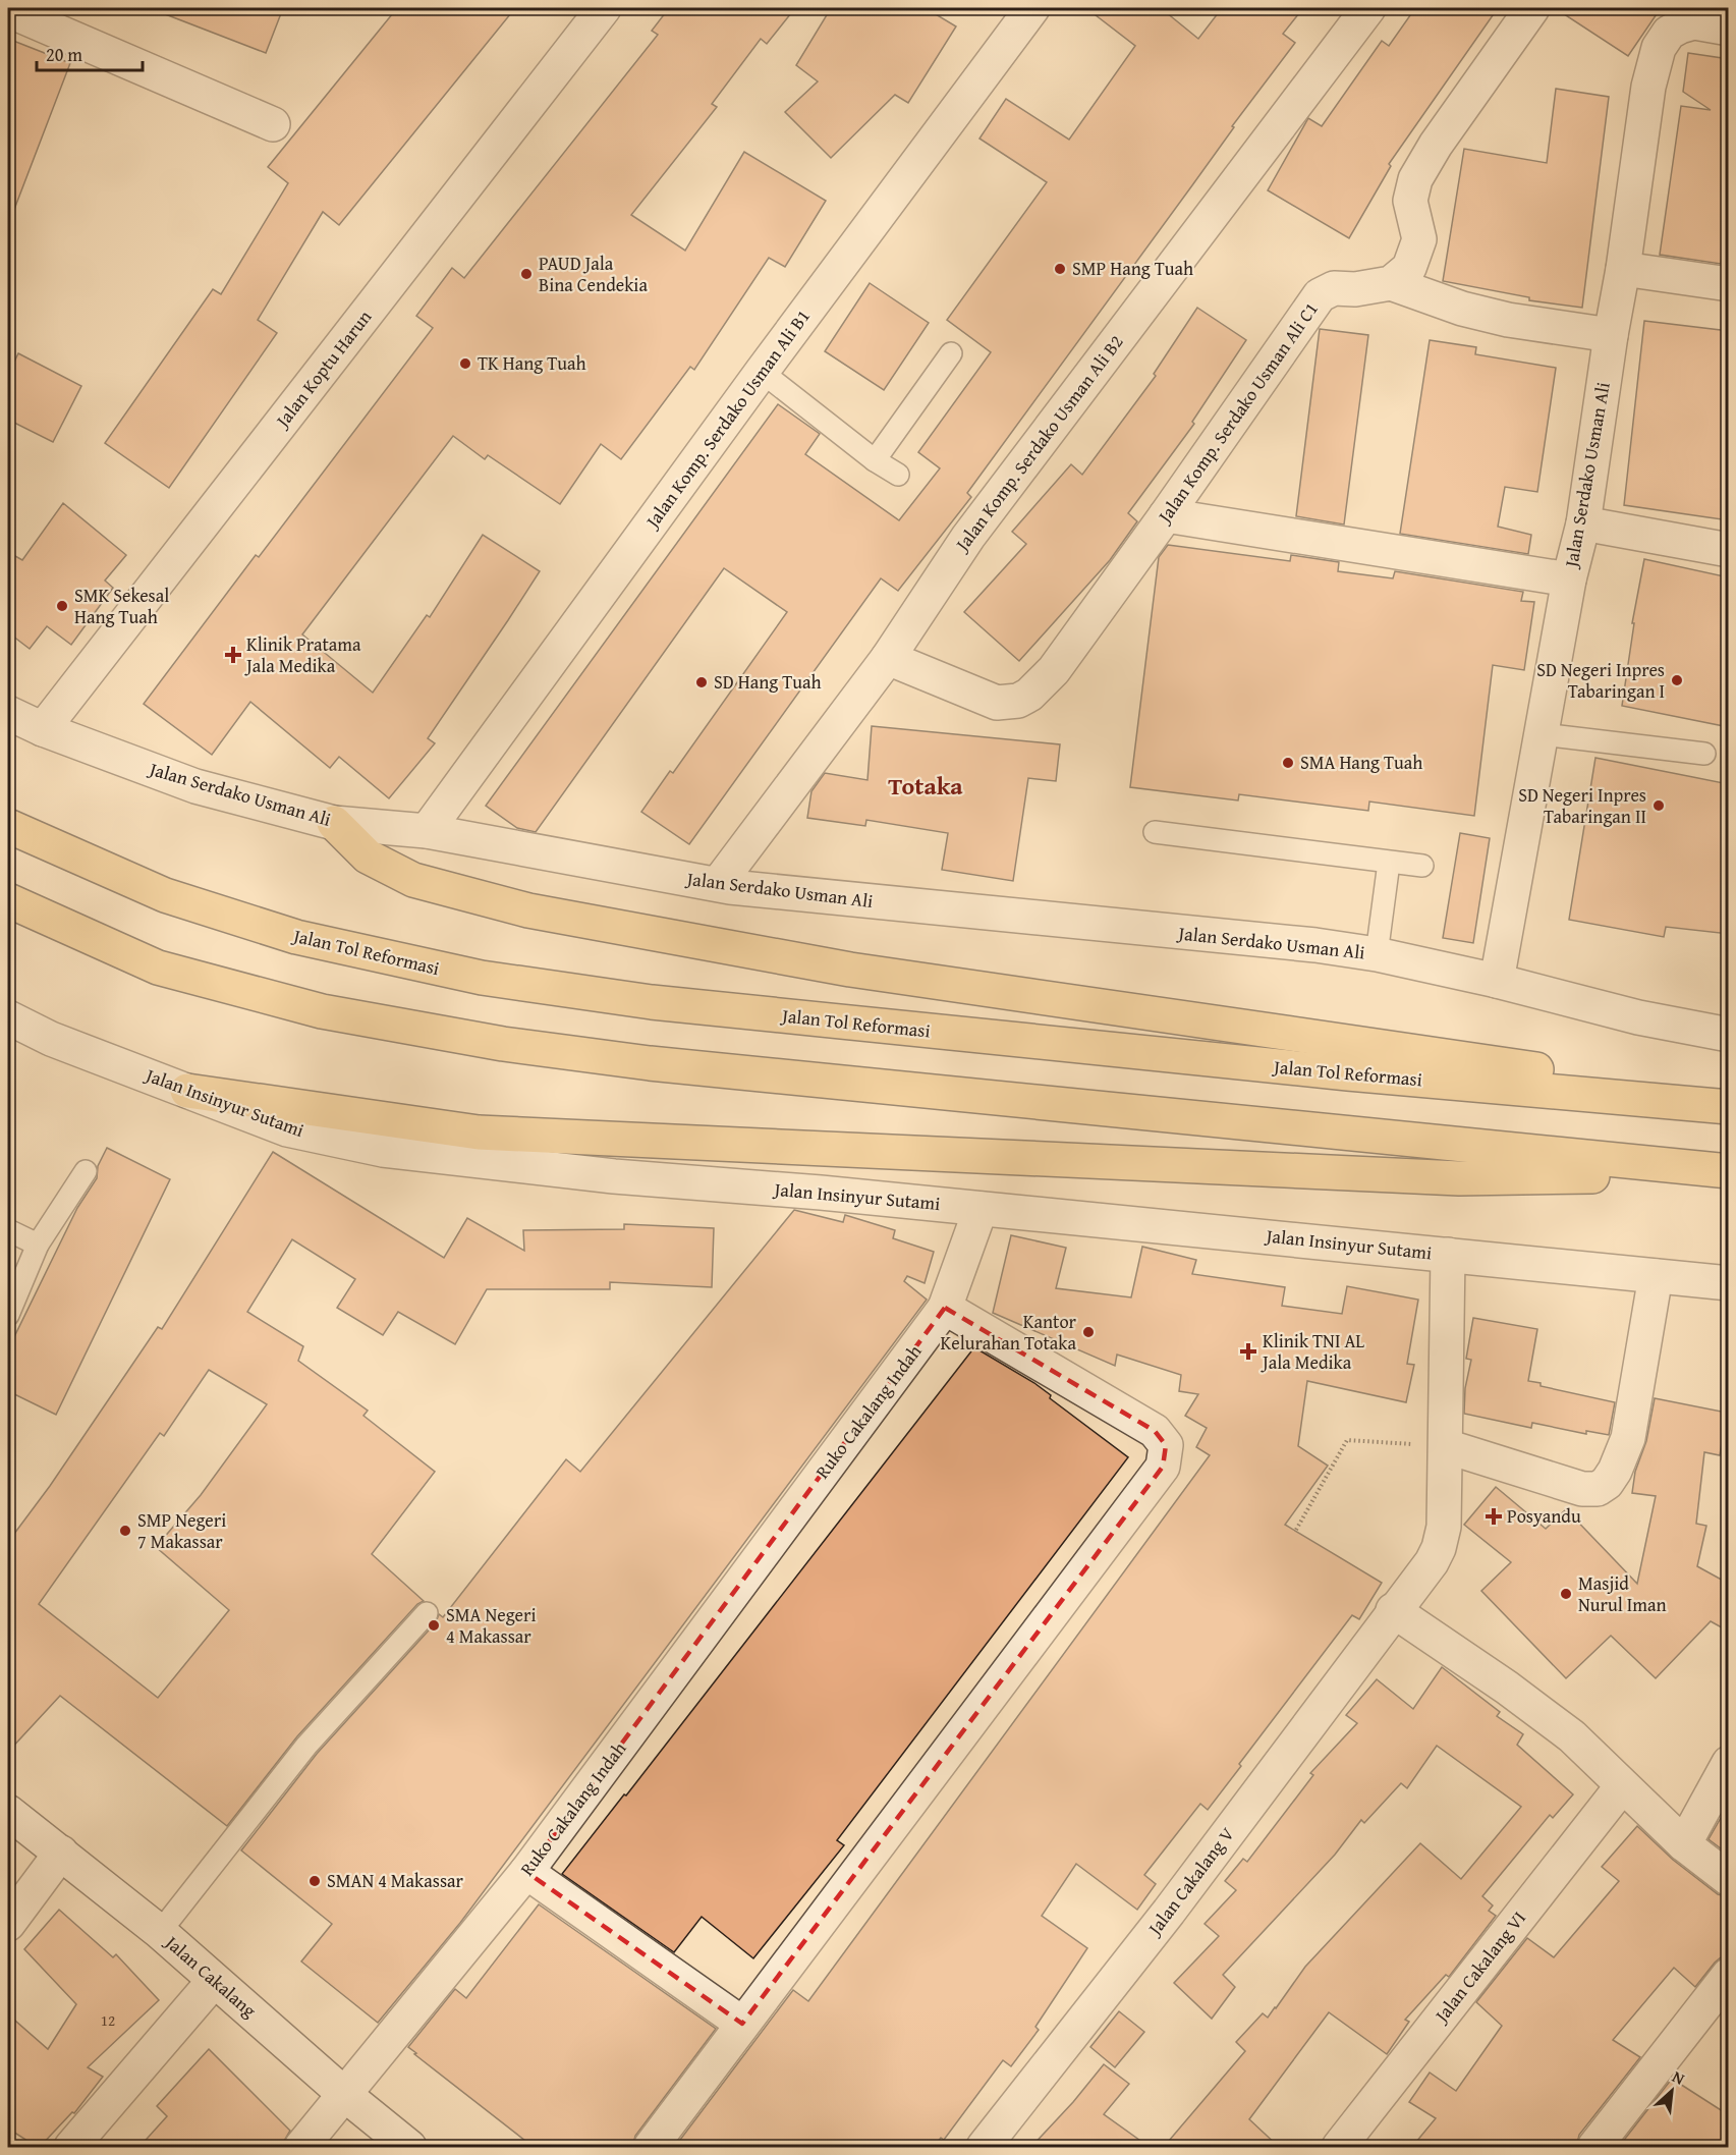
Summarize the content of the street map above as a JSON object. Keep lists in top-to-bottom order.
{
  "streets": {
    "highway": ["Jalan Tol Reformasi"],
    "street": [
      "Jalan Koptu Harun",
      "Jalan Komp. Serdako Usman Ali C1",
      "Jalan Komp. Serdako Usman Ali B1",
      "Jalan Komp. Serdako Usman Ali B2",
      "Jalan Serdako Usman Ali",
      "Jalan Insinyur Sutami",
      "Ruko Cakalang Indah",
      "Jalan Cakalang V",
      "Jalan Cakalang VI",
      "Jalan Cakalang"
    ]
  },
  "crossings": [
    ["Jalan Koptu Harun", "Jalan Serdako Usman Ali"],
    ["Jalan Komp. Serdako Usman Ali C1", "Jalan Komp. Serdako Usman Ali B2"],
    ["Jalan Komp. Serdako Usman Ali B1", "Jalan Serdako Usman Ali"],
    ["Jalan Komp. Serdako Usman Ali B2", "Jalan Serdako Usman Ali"],
    ["Jalan Insinyur Sutami", "Ruko Cakalang Indah"],
    ["Jalan Insinyur Sutami", "Jalan Cakalang V"],
    ["Ruko Cakalang Indah", "Jalan Cakalang"]
  ],
  "districts": ["Totaka"],
  "places": {
    "other": [
      "SMP Hang Tuah",
      "PAUD Jala Bina Cendekia",
      "TK Hang Tuah",
      "SMK Sekesal Hang Tuah",
      "SD Negeri Inpres Tabaringan I",
      "SD Hang Tuah",
      "SMA Hang Tuah",
      "SD Negeri Inpres Tabaringan II",
      "Kantor Kelurahan Totaka",
      "SMP Negeri 7 Makassar",
      "Masjid Nurul Iman",
      "SMA Negeri 4 Makassar",
      "SMAN 4 Makassar"
    ],
    "health": ["Klinik Pratama Jala Medika", "Klinik TNI AL Jala Medika", "Posyandu"]
  },
  "house_numbers": ["12"],
  "scale_bar": "20 m",
  "north": "top right"
}
